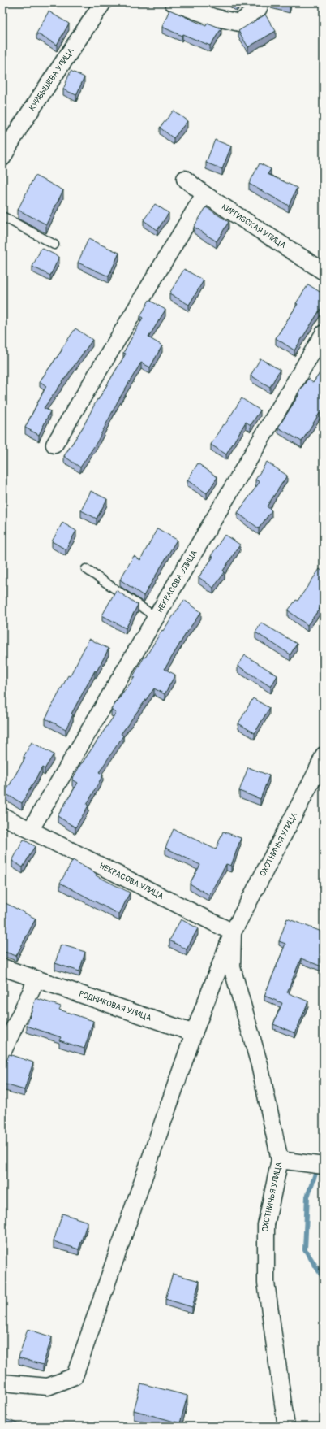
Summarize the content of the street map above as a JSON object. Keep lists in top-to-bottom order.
{
  "streets": {
    "street": [
      "КУЙБЫШЕВА УЛИЦА",
      "КИРГИЗСКАЯ УЛИЦА",
      "НЕКРАСОВА УЛИЦА",
      "ОХОТНИЧЬЯ УЛИЦА",
      "РОДНИКОВАЯ УЛИЦА"
    ]
  },
  "crossings": [
    ["НЕКРАСОВА УЛИЦА", "ОХОТНИЧЬЯ УЛИЦА"],
    ["ОХОТНИЧЬЯ УЛИЦА", "РОДНИКОВАЯ УЛИЦА"]
  ]
}
